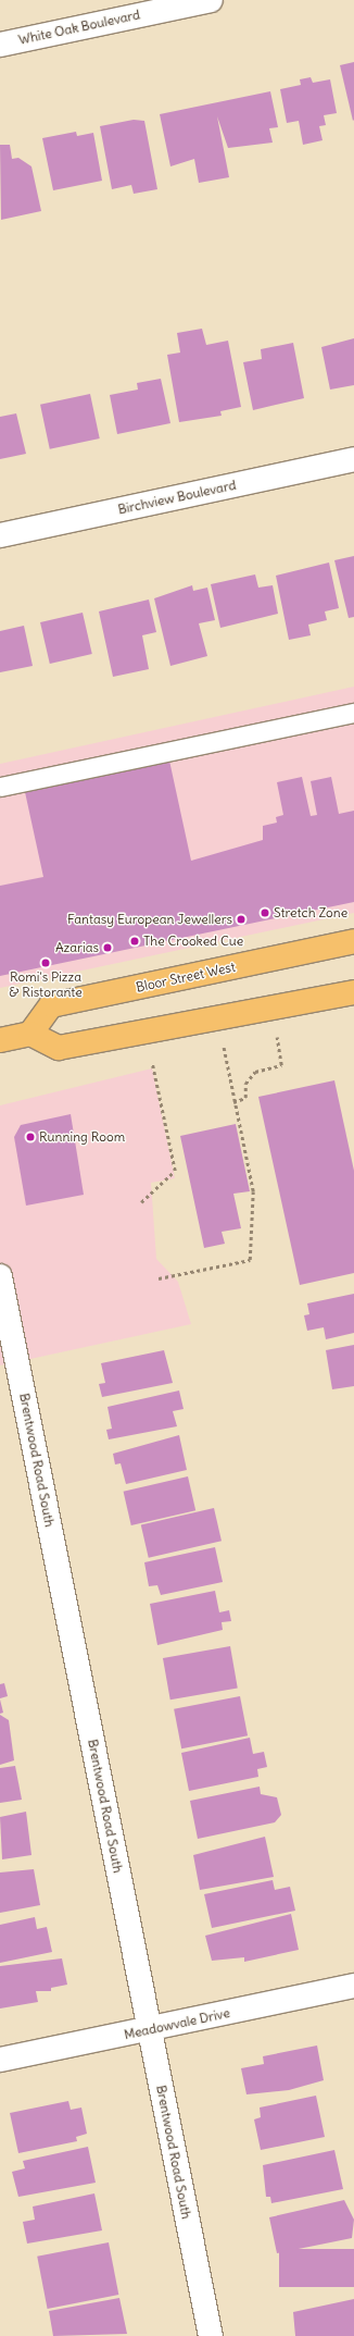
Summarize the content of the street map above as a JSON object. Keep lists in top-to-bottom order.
{
  "streets": {
    "main road": ["Bloor Street West"],
    "street": [
      "White Oak Boulevard",
      "Birchview Boulevard",
      "Brentwood Road South",
      "Meadowvale Drive"
    ]
  },
  "crossings": [
    ["Brentwood Road South", "Meadowvale Drive"]
  ],
  "places": [
    "Stretch Zone",
    "Fantasy European Jewellers",
    "The Crooked Cue",
    "Azarias",
    "Romi's Pizza & Ristorante",
    "Running Room"
  ]
}
